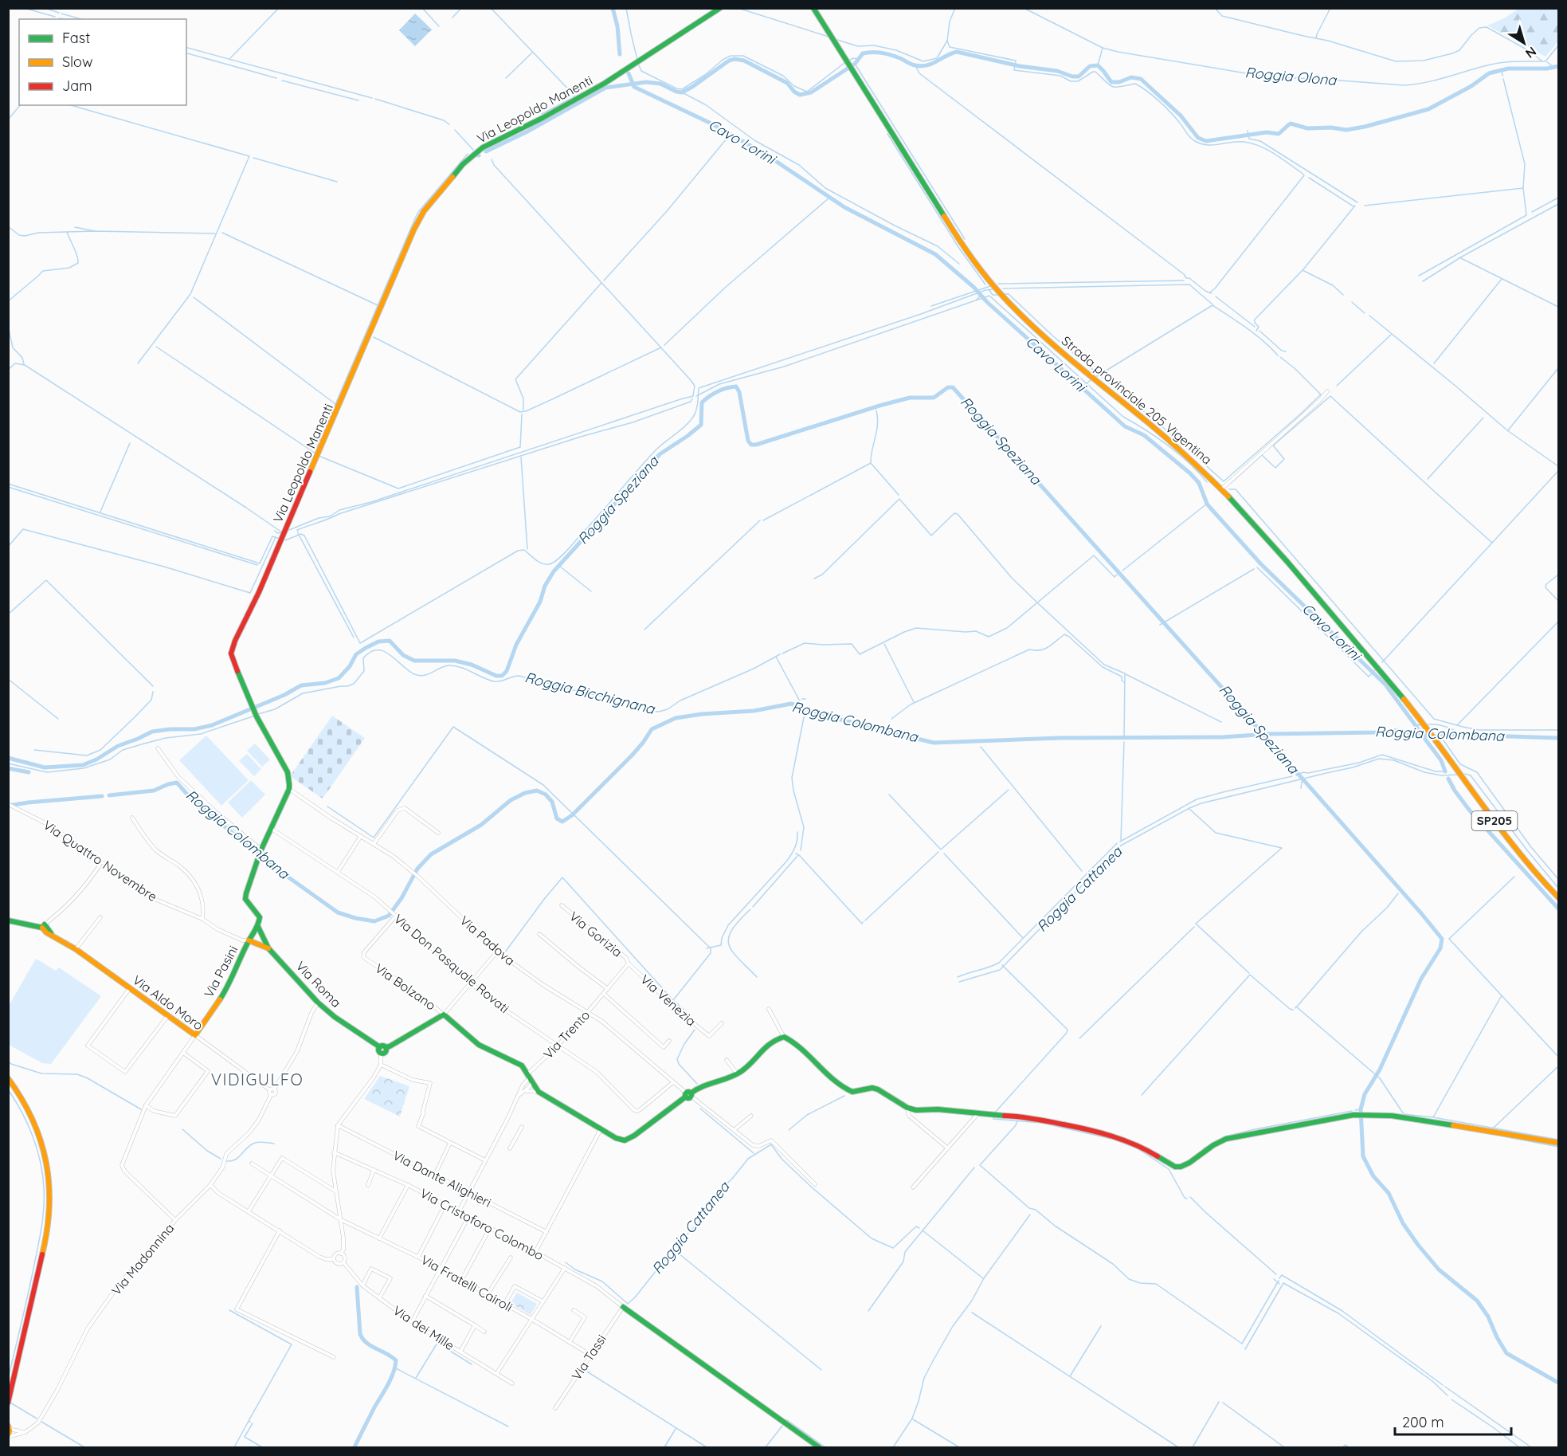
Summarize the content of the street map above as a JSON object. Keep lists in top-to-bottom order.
{
  "streets": {
    "street": [
      "Via Leopoldo Manenti",
      "Strada provinciale 205 Vigentina",
      "SP205",
      "Via Quattro Novembre",
      "Via Gorizia",
      "Via Padova",
      "Via Don Pasquale Rovati",
      "Via Pasini",
      "Via Roma",
      "Via Bolzano",
      "Via Venezia",
      "Via Aldo Moro",
      "Via Trento",
      "Via Dante Alighieri",
      "Via Cristoforo Colombo",
      "Via Madonnina",
      "Via Fratelli Cairoli",
      "Via dei Mille",
      "Via Tassi"
    ]
  },
  "crossings": [
    ["Via Leopoldo Manenti", "Via Padova"],
    ["Via Quattro Novembre", "Via Roma"],
    ["Via Gorizia", "Via Venezia"],
    ["Via Gorizia", "Via Trento"],
    ["Via Padova", "Via Don Pasquale Rovati"],
    ["Via Padova", "Via Trento"],
    ["Via Don Pasquale Rovati", "Via Bolzano"],
    ["Via Don Pasquale Rovati", "Via Trento"],
    ["Via Pasini", "Via Roma"],
    ["Via Pasini", "Via Aldo Moro"],
    ["Via Venezia", "Via Trento"],
    ["Via Aldo Moro", "Via Madonnina"],
    ["Via Cristoforo Colombo", "Via Tassi"],
    ["Via Fratelli Cairoli", "Via Tassi"]
  ],
  "districts": ["VIDIGULFO"],
  "water": [
    "Roggia Olona",
    "Cavo Lorini",
    "Roggia Speziana",
    "Roggia Bicchignana",
    "Roggia Colombana",
    "Roggia Cattanea"
  ],
  "legend": ["Fast", "Slow", "Jam"],
  "scale_bar": "200 m",
  "north": "bottom right"
}
